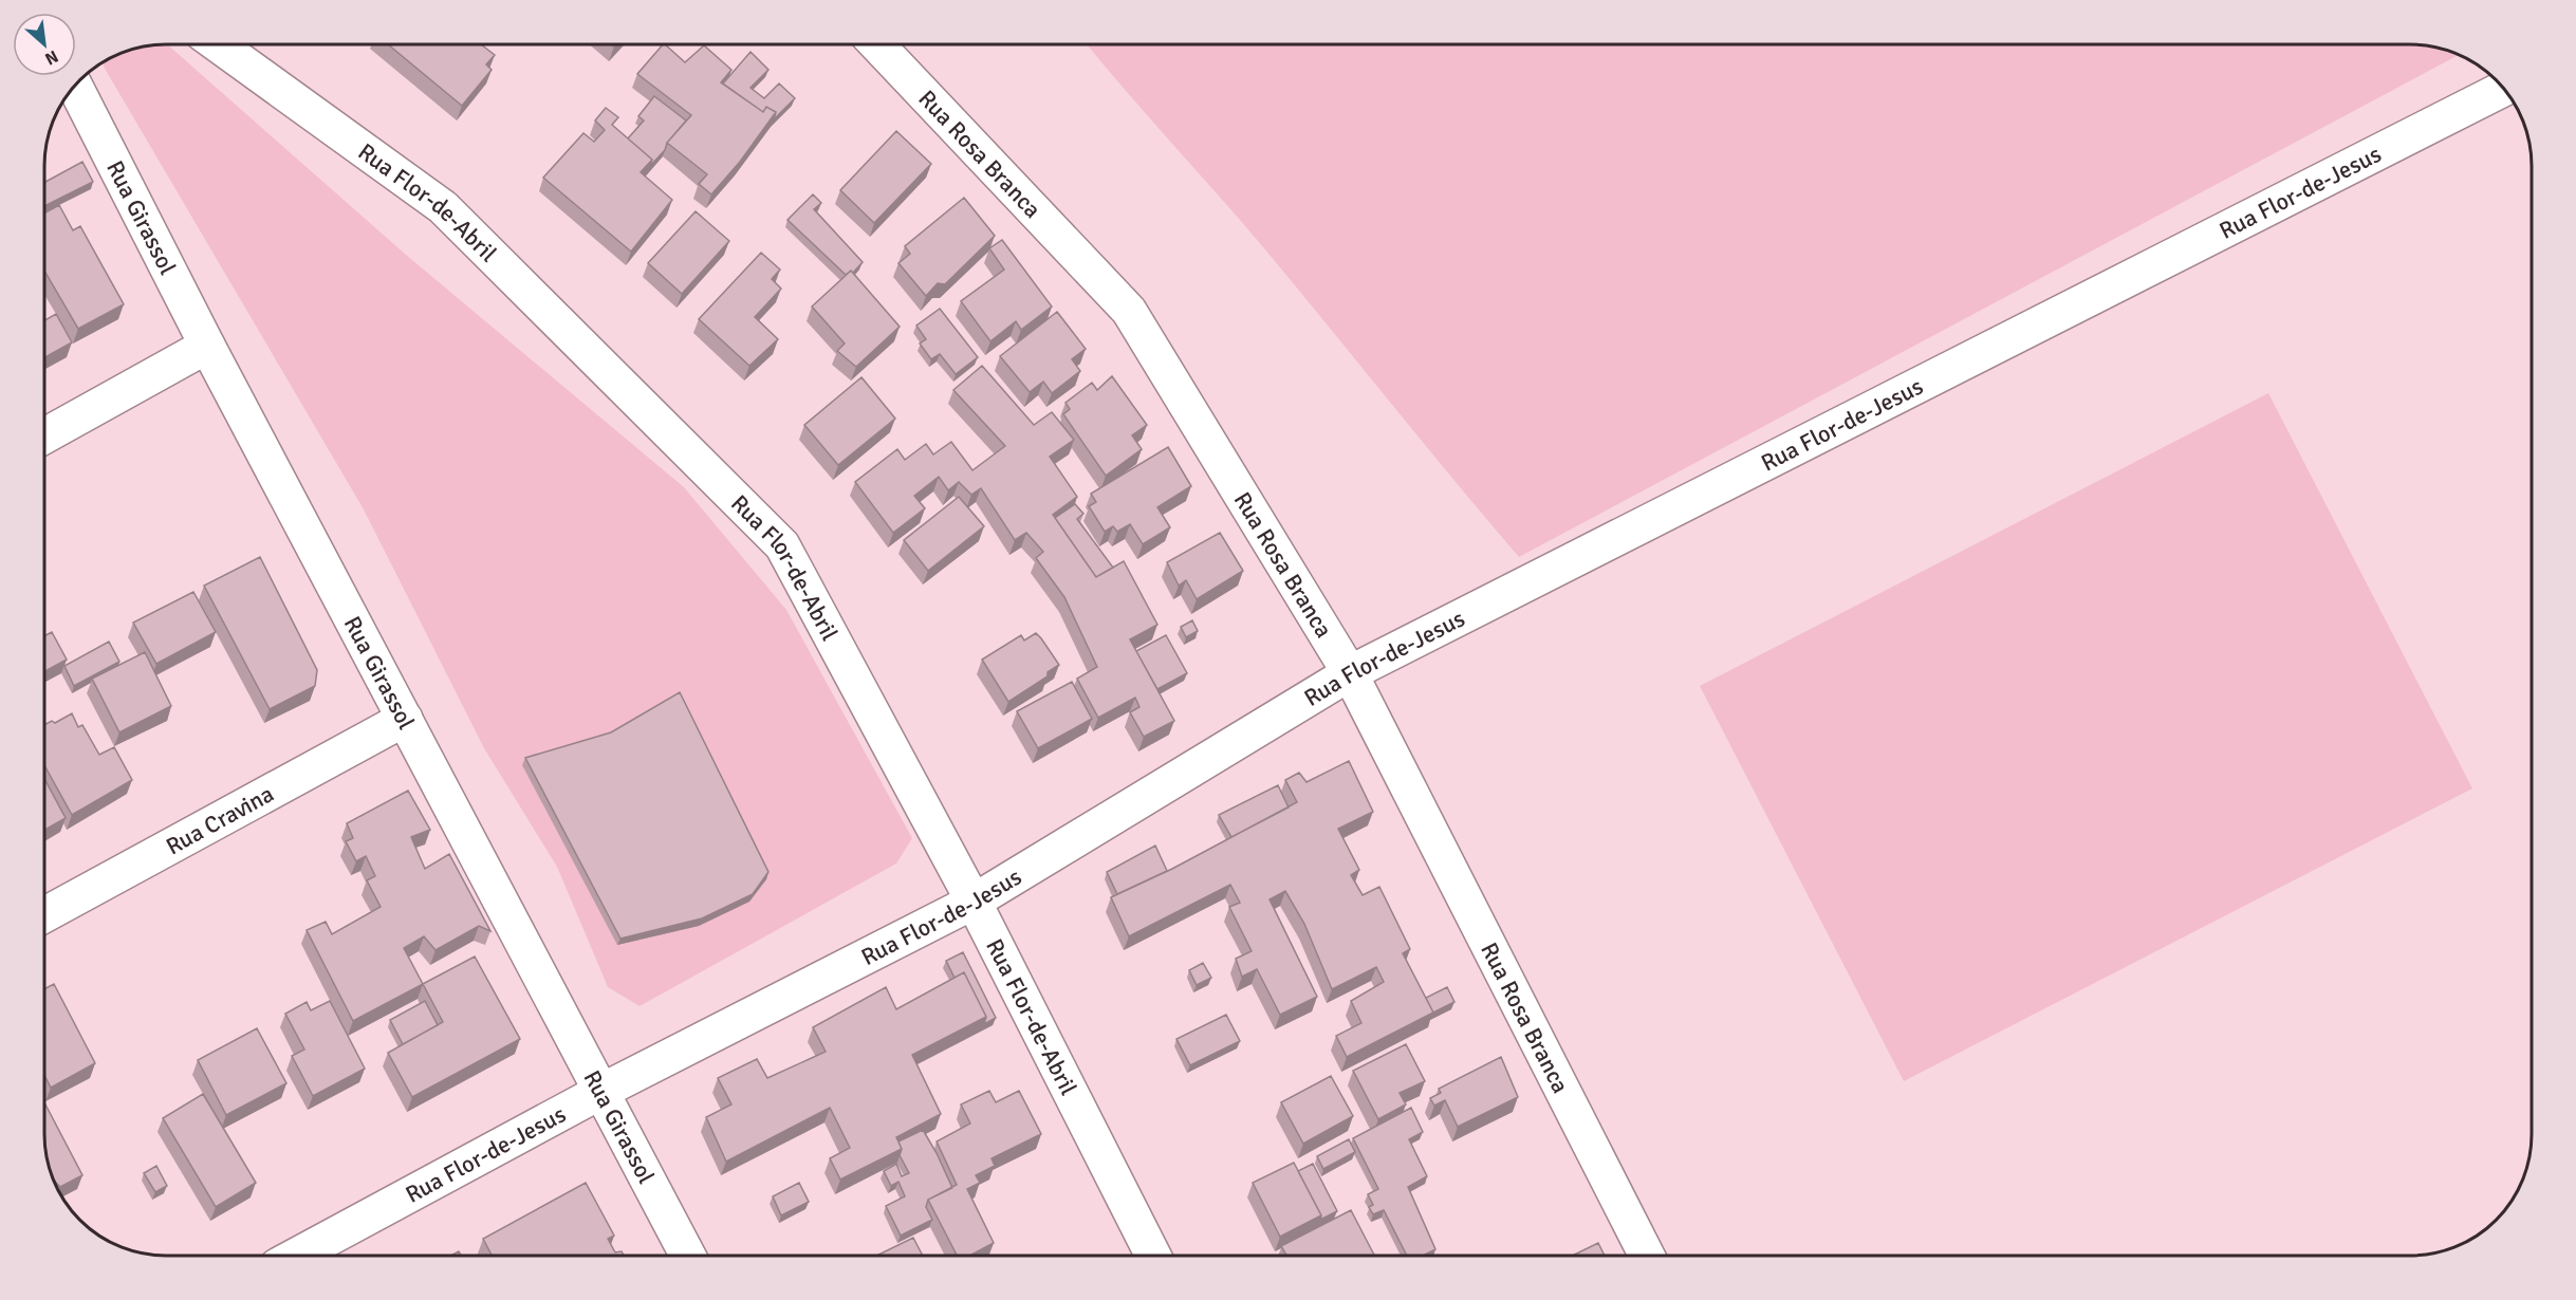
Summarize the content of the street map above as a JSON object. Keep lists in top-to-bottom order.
{
  "streets": {
    "street": [
      "Rua Rosa Branca",
      "Rua Flor-de-Jesus",
      "Rua Flor-de-Abril",
      "Rua Girassol",
      "Rua Cravina"
    ]
  },
  "crossings": [
    ["Rua Rosa Branca", "Rua Flor-de-Jesus"],
    ["Rua Flor-de-Jesus", "Rua Flor-de-Abril"],
    ["Rua Flor-de-Jesus", "Rua Girassol"],
    ["Rua Girassol", "Rua Cravina"]
  ],
  "north": "bottom right"
}
